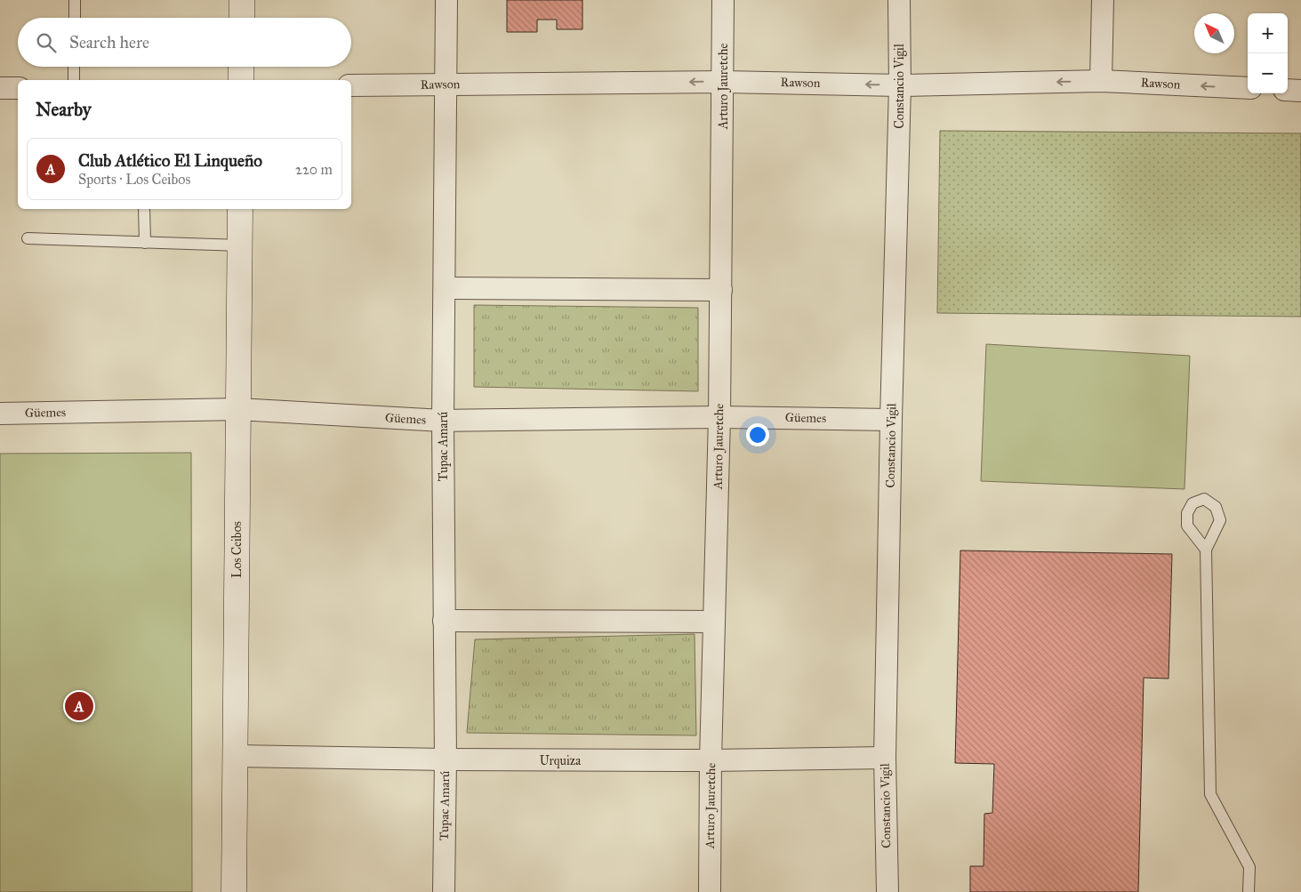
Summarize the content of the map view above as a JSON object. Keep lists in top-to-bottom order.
{
  "streets": {
    "street": [
      "Rawson",
      "Arturo Jauretche",
      "Constancio Vigil",
      "Güemes",
      "Tupac Amarú",
      "Los Ceibos",
      "Urquiza"
    ]
  },
  "crossings": [
    ["Rawson", "Arturo Jauretche"],
    ["Rawson", "Constancio Vigil"],
    ["Rawson", "Tupac Amarú"],
    ["Arturo Jauretche", "Güemes"],
    ["Arturo Jauretche", "Urquiza"],
    ["Constancio Vigil", "Güemes"],
    ["Constancio Vigil", "Urquiza"],
    ["Güemes", "Tupac Amarú"],
    ["Güemes", "Los Ceibos"],
    ["Tupac Amarú", "Urquiza"],
    ["Los Ceibos", "Urquiza"]
  ],
  "one_way": ["Rawson"],
  "north": "top left",
  "page": {
    "map_buttons": ["+", "−"],
    "search": "Search here",
    "heading": "Nearby",
    "list": [
      {
        "mark": "A",
        "name": "Club Atlético El Linqueño",
        "note": "Sports · Los Ceibos",
        "value": "220 m"
      }
    ],
    "pins": "A"
  }
}
